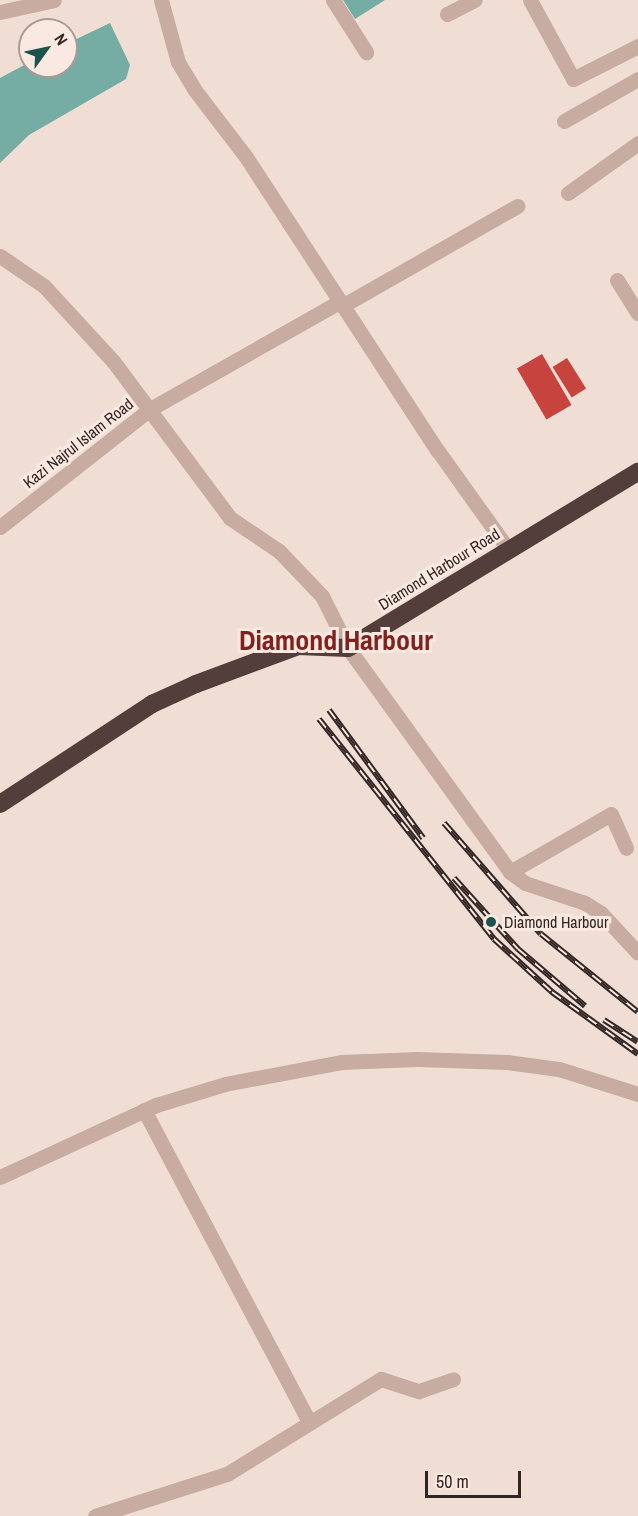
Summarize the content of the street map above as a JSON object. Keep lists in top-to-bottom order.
{
  "streets": {
    "highway": ["Diamond Harbour Road"],
    "street": ["Kazi Najrul Islam Road"]
  },
  "districts": ["Diamond Harbour"],
  "places": ["Diamond Harbour"],
  "scale_bar": "50 m",
  "north": "top right"
}
